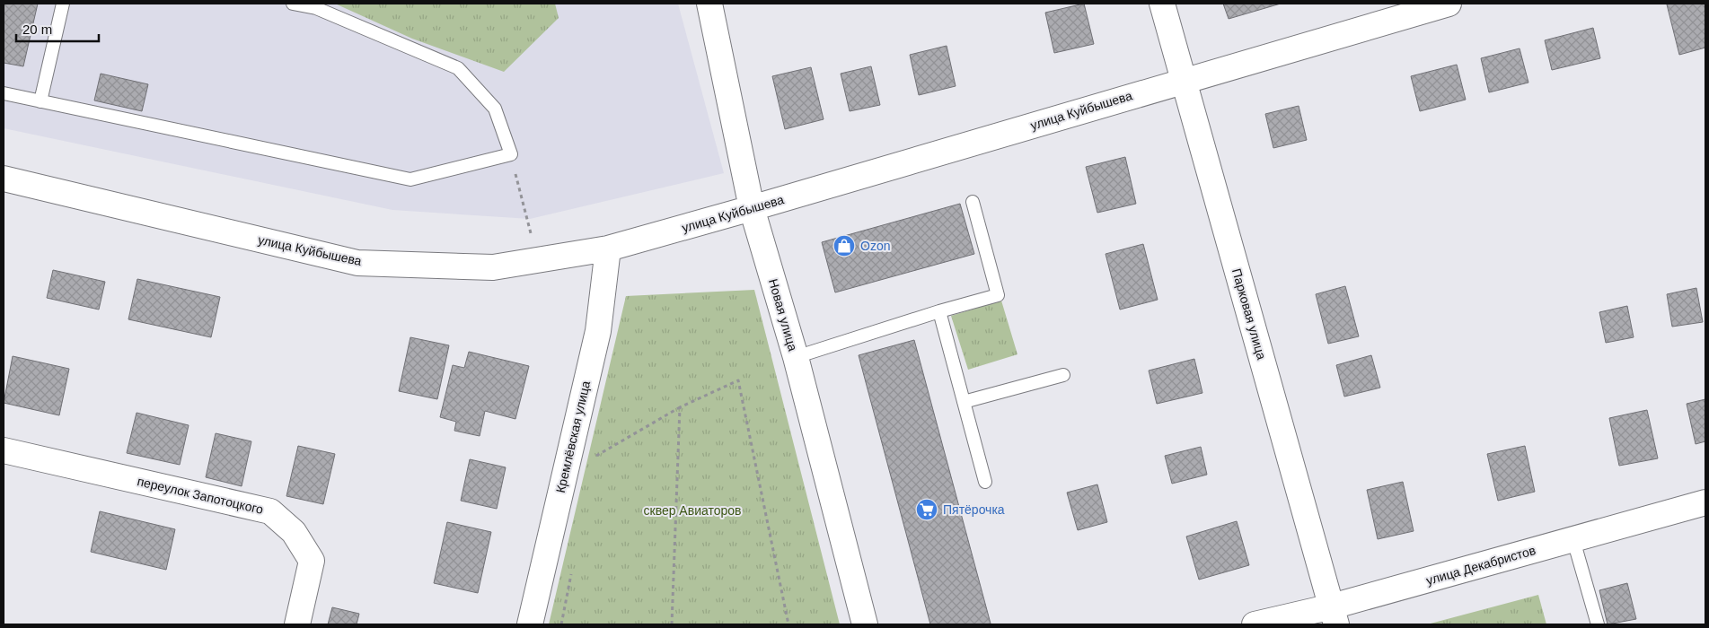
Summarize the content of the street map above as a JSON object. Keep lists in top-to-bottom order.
{
  "streets": {
    "street": [
      "улица Куйбышева",
      "Парковая улица",
      "Новая улица",
      "Кремлёвская улица",
      "переулок Запотоцкого",
      "улица Декабристов"
    ]
  },
  "crossings": [
    ["улица Куйбышева", "Парковая улица"],
    ["улица Куйбышева", "Новая улица"],
    ["улица Куйбышева", "Кремлёвская улица"],
    ["Парковая улица", "улица Декабристов"]
  ],
  "parks": ["сквер Авиаторов"],
  "places": {
    "shop": ["Ozon"],
    "supermarket": ["Пятёрочка"]
  },
  "scale_bar": "20 m"
}
